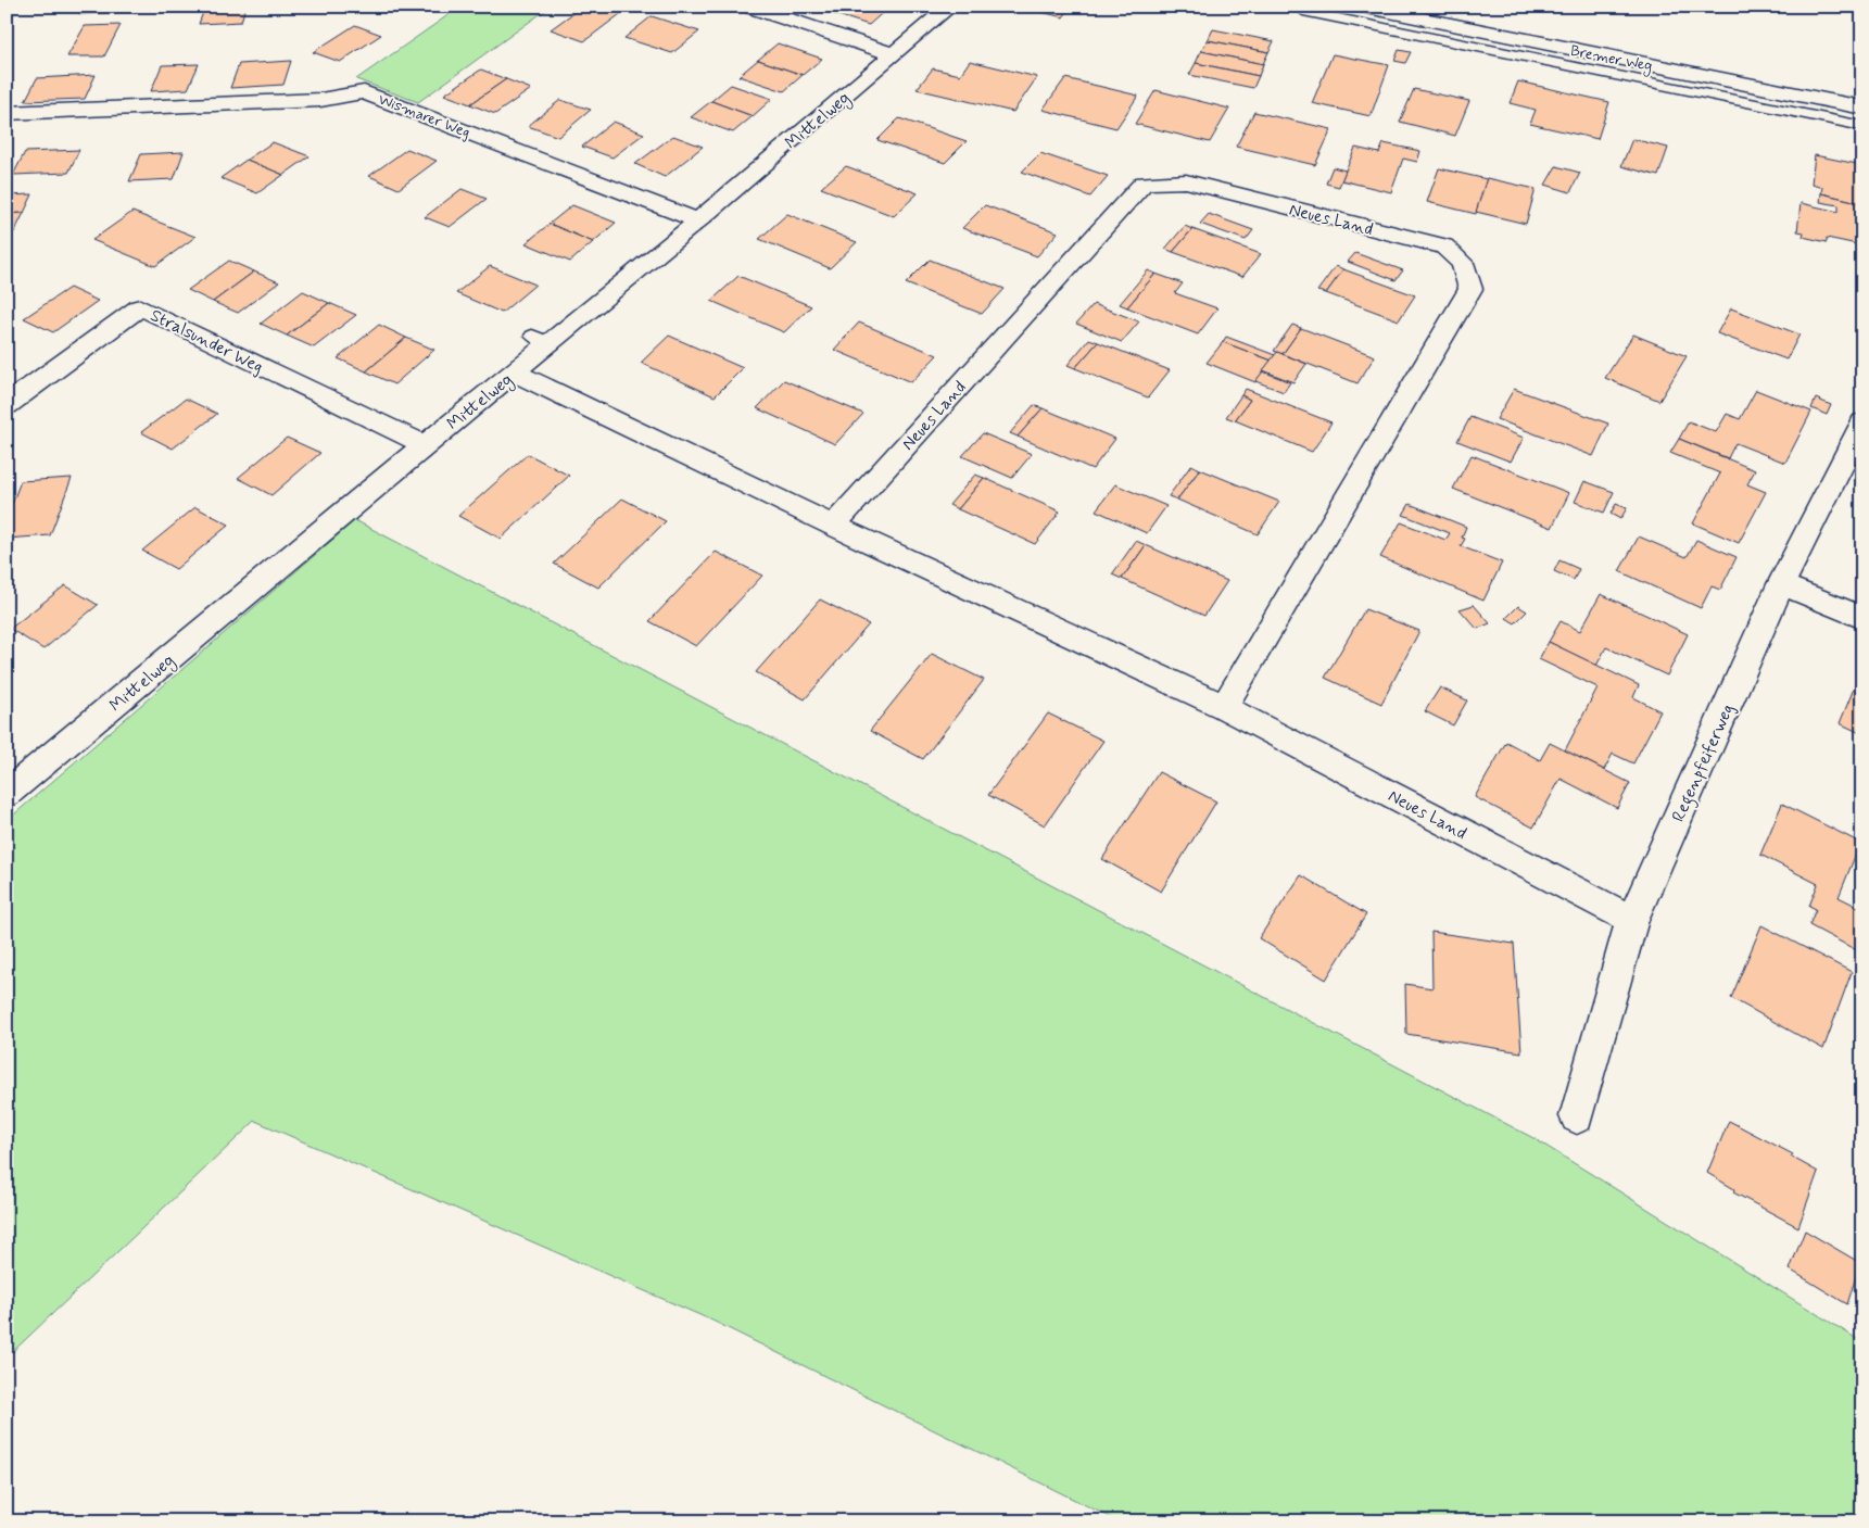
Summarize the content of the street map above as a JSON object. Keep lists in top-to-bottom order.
{
  "streets": {
    "street": [
      "Bremer Weg",
      "Wismarer Weg",
      "Mittelweg",
      "Neues Land",
      "Stralsunder Weg",
      "Regenpfeiferweg"
    ]
  },
  "crossings": [
    ["Wismarer Weg", "Mittelweg"],
    ["Mittelweg", "Neues Land"],
    ["Mittelweg", "Stralsunder Weg"],
    ["Neues Land", "Regenpfeiferweg"]
  ]
}
